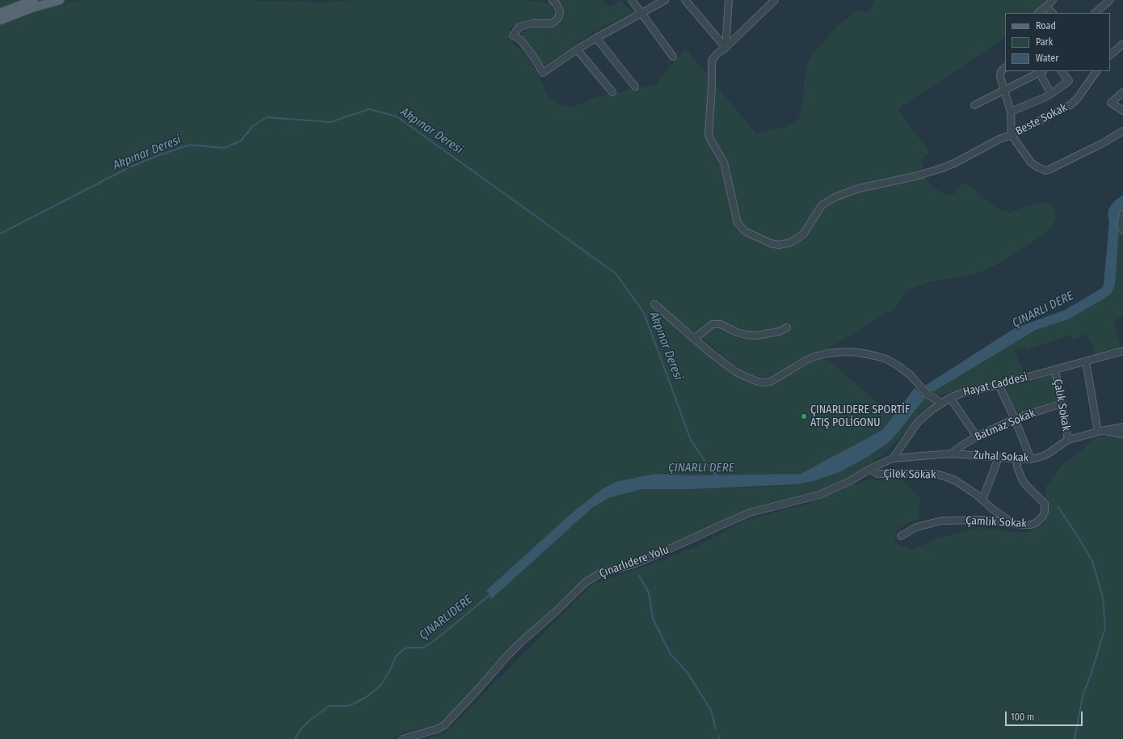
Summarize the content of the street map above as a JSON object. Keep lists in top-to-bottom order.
{
  "streets": {
    "street": [
      "Beste Sokak",
      "Hayat Caddesi",
      "Çalık Sokak",
      "Batmaz Sokak",
      "Zuhal Sokak",
      "Çilek Sokak",
      "Çamlık Sokak",
      "Çınarlıdere Yolu"
    ]
  },
  "crossings": [
    ["Hayat Caddesi", "Çalık Sokak"],
    ["Hayat Caddesi", "Zuhal Sokak"],
    ["Hayat Caddesi", "Çınarlıdere Yolu"],
    ["Çalık Sokak", "Batmaz Sokak"],
    ["Çalık Sokak", "Zuhal Sokak"],
    ["Batmaz Sokak", "Zuhal Sokak"],
    ["Zuhal Sokak", "Çamlık Sokak"],
    ["Zuhal Sokak", "Çınarlıdere Yolu"],
    ["Çilek Sokak", "Çamlık Sokak"],
    ["Çilek Sokak", "Çınarlıdere Yolu"]
  ],
  "water": ["Akpınar Deresi", "ÇINARLI DERE", "ÇINARLIDERE"],
  "places": ["ÇINARLIDERE SPORTİF ATIŞ POLİGONU"],
  "legend": ["Road", "Park", "Water"],
  "scale_bar": "100 m"
}
